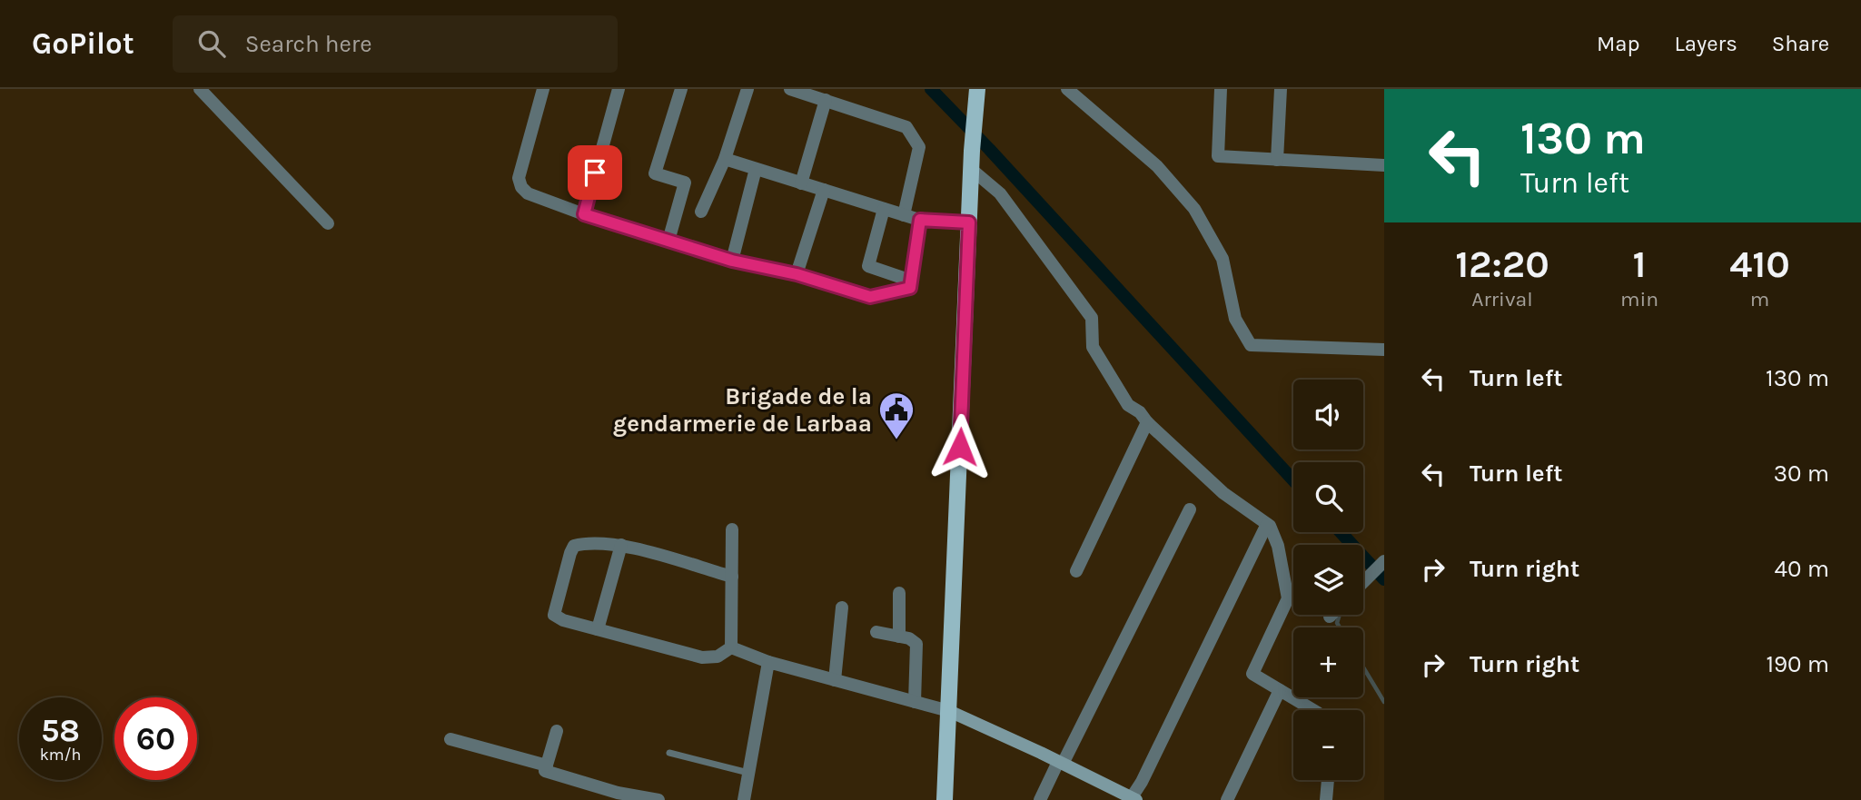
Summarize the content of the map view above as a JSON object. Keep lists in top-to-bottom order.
{
  "places": {
    "public building": ["Brigade de la gendarmerie de Larbaa"]
  },
  "page": {
    "header": "GoPilot",
    "search": "Search here",
    "nav": ["Map", "Layers", "Share"],
    "turn": ["130 m", "Turn left"],
    "eta": [
      "12:20",
      "Arrival",
      "1",
      "min",
      "410",
      "m"
    ],
    "list": [
      {
        "name": "Turn left",
        "value": "130 m"
      },
      {
        "name": "Turn left",
        "value": "30 m"
      },
      {
        "name": "Turn right",
        "value": "40 m"
      },
      {
        "name": "Turn right",
        "value": "190 m"
      }
    ],
    "map_buttons": ["+", "−"],
    "speed": "58 km/h",
    "limit": "60"
  }
}
